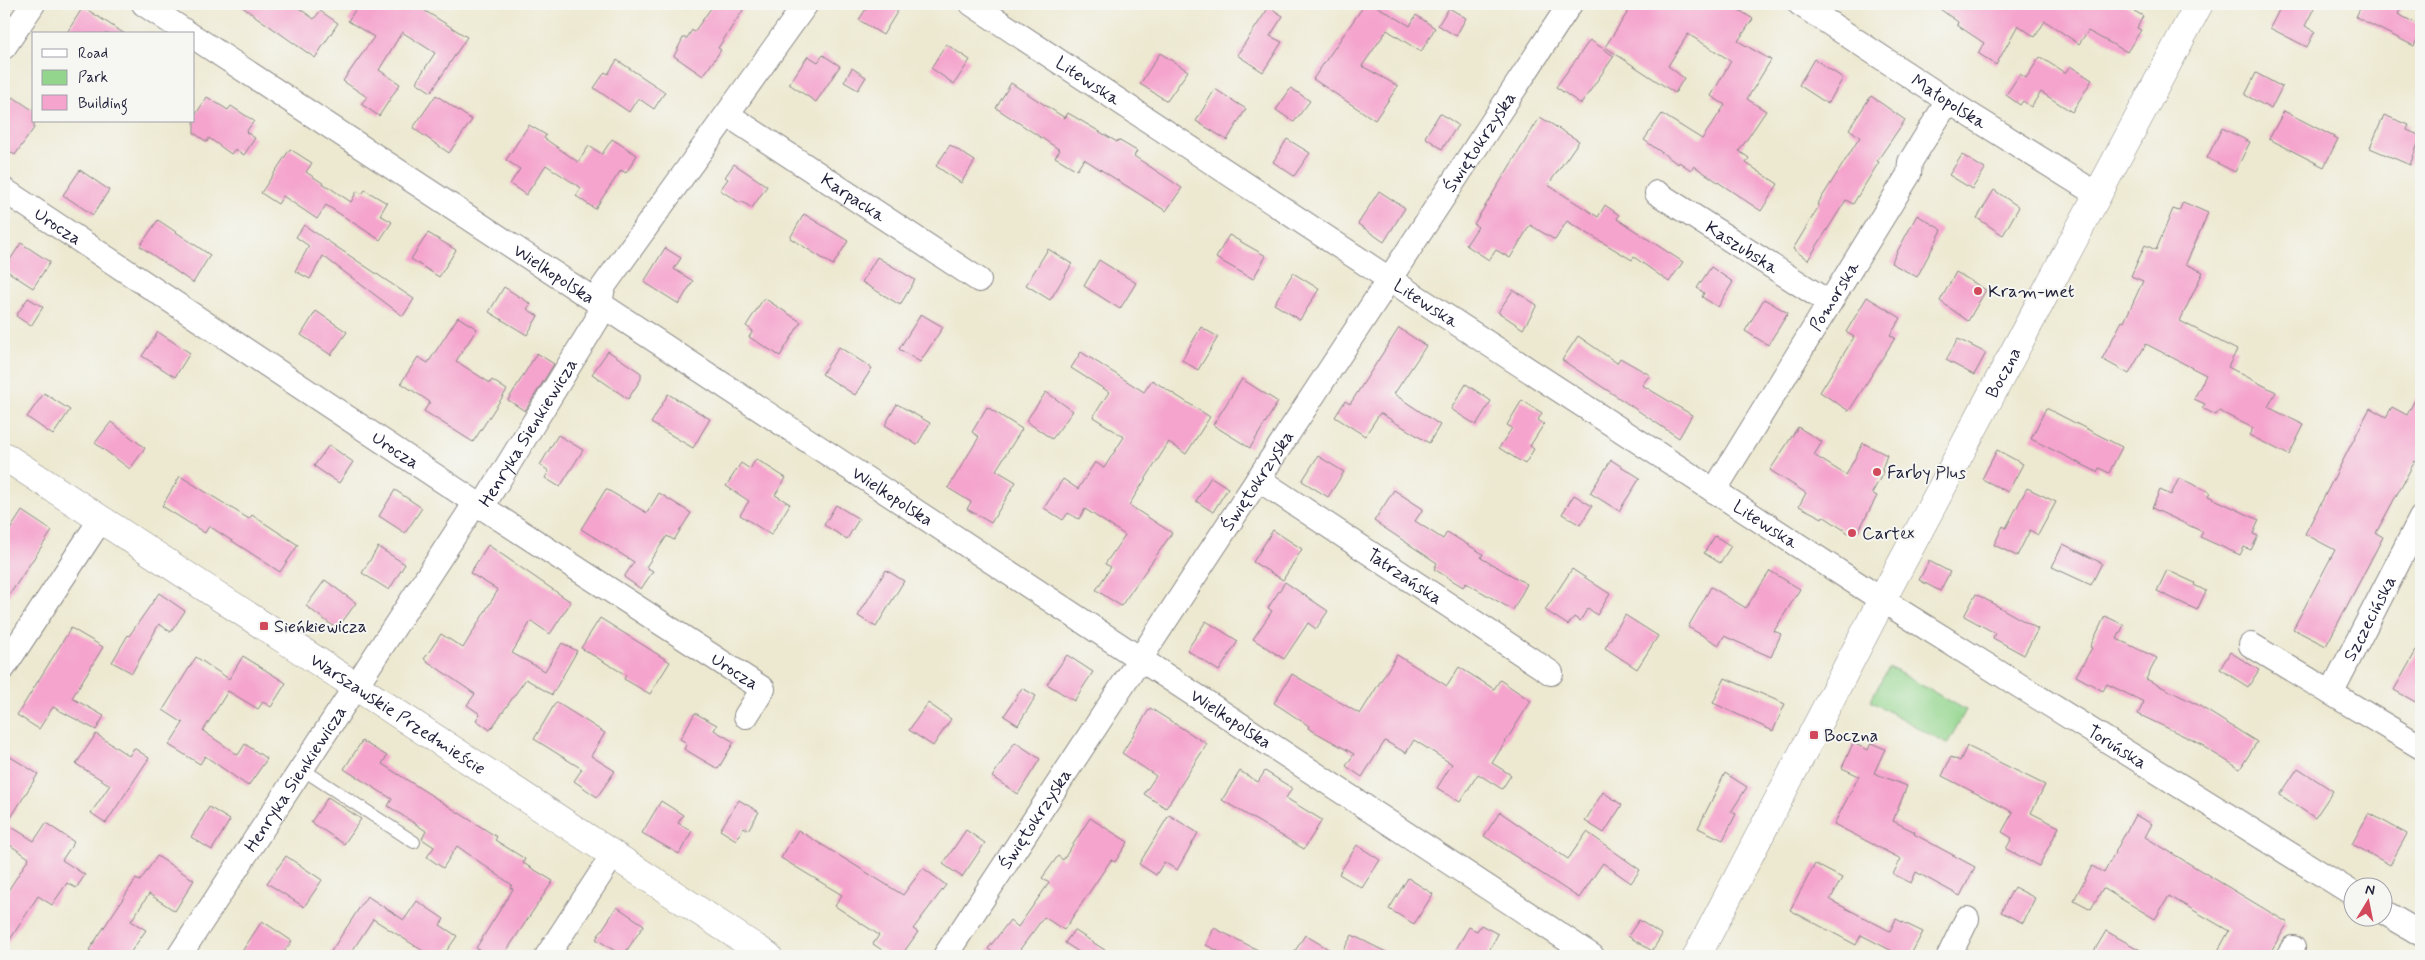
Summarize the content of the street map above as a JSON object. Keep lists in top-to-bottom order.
{
  "streets": {
    "street": [
      "Litewska",
      "Małopolska",
      "Świętokrzyska",
      "Karpacka",
      "Urocza",
      "Kaszubska",
      "Wielkopolska",
      "Pomorska",
      "Boczna",
      "Henryka Sienkiewicza",
      "Tatrzańska",
      "Szczecińska",
      "Warszawskie Przedmieście",
      "Toruńska"
    ]
  },
  "crossings": [
    ["Litewska", "Świętokrzyska"],
    ["Litewska", "Pomorska"],
    ["Litewska", "Boczna"],
    ["Litewska", "Toruńska"],
    ["Małopolska", "Pomorska"],
    ["Małopolska", "Boczna"],
    ["Świętokrzyska", "Wielkopolska"],
    ["Świętokrzyska", "Tatrzańska"],
    ["Karpacka", "Henryka Sienkiewicza"],
    ["Urocza", "Henryka Sienkiewicza"],
    ["Kaszubska", "Pomorska"],
    ["Wielkopolska", "Henryka Sienkiewicza"],
    ["Boczna", "Toruńska"],
    ["Henryka Sienkiewicza", "Warszawskie Przedmieście"]
  ],
  "places": {
    "other": ["Kram-met", "Farby Plus", "Cartex"],
    "transit": ["Sieńkiewicza", "Boczna"]
  },
  "legend": ["Road", "Park", "Building"],
  "north": "top"
}
